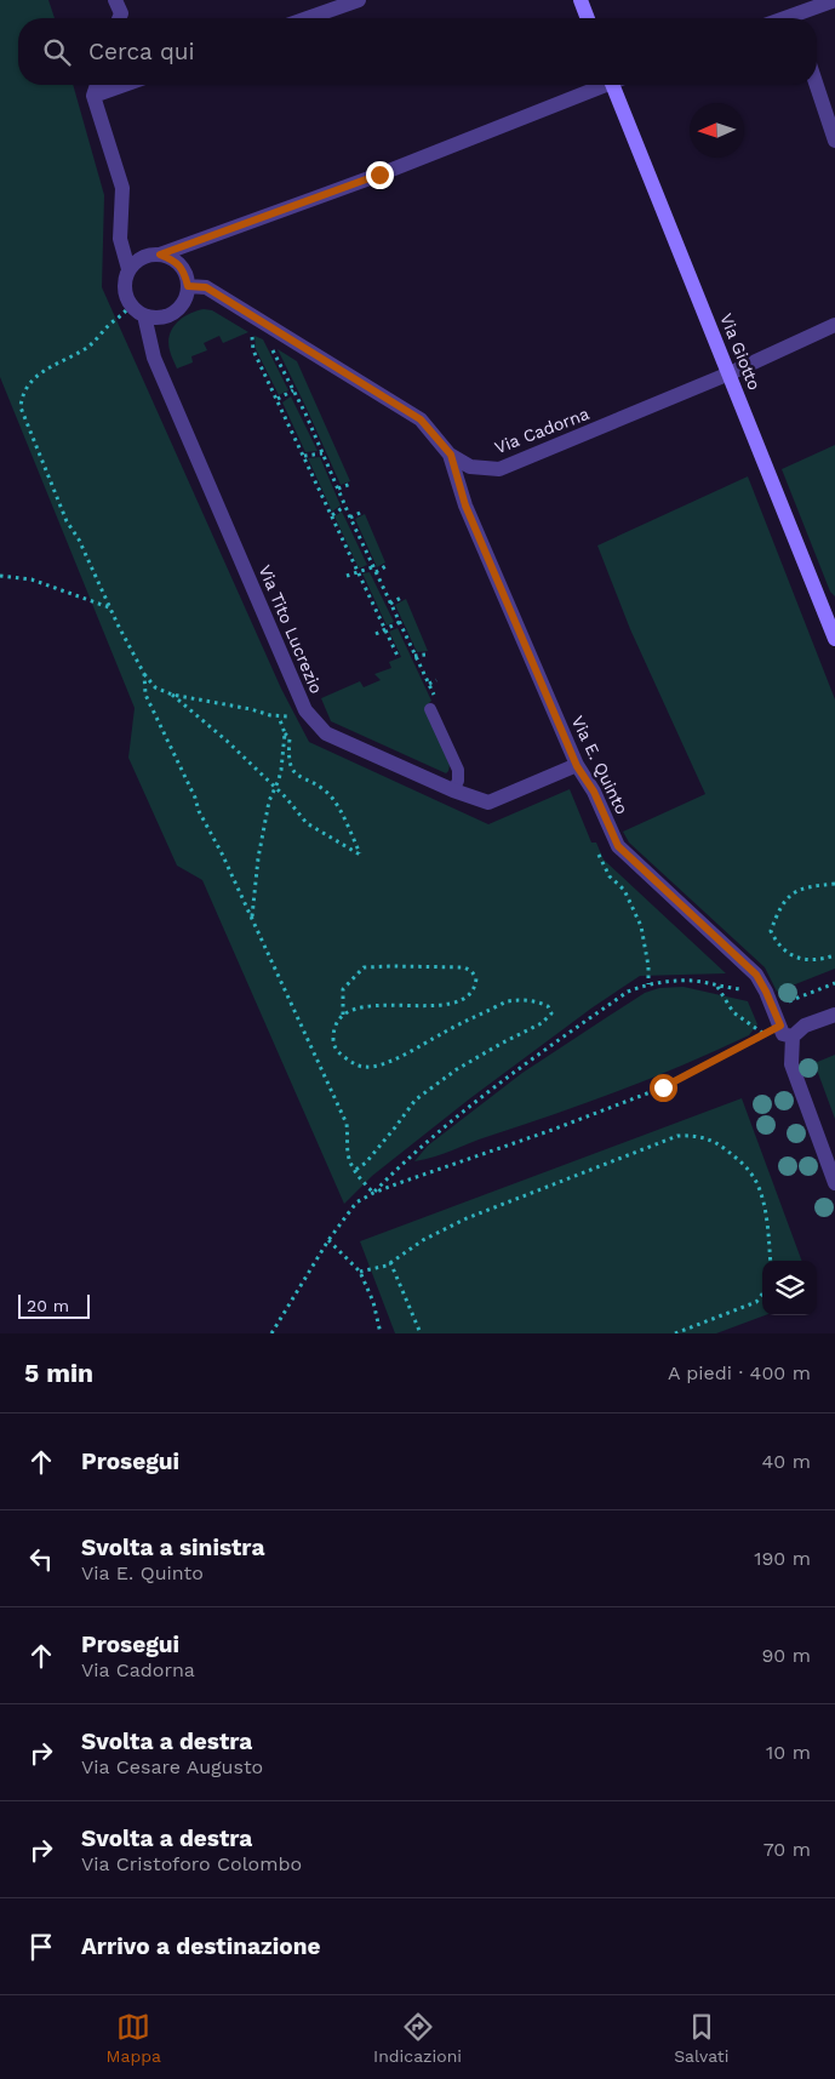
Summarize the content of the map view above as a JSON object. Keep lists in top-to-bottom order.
{
  "streets": {
    "street": [
      "Via Giotto",
      "Via Cadorna",
      "Via Tito Lucrezio",
      "Via E. Quinto"
    ]
  },
  "crossings": [
    ["Via Giotto", "Via Cadorna"],
    ["Via Cadorna", "Via Tito Lucrezio"],
    ["Via Cadorna", "Via E. Quinto"],
    ["Via Tito Lucrezio", "Via E. Quinto"]
  ],
  "scale_bar": "20 m",
  "north": "left",
  "page": {
    "search": "Cerca qui",
    "scale": "20 m",
    "heading": ["5 min", "A piedi · 400 m"],
    "list": [
      ["Prosegui", "40 m"],
      ["Svolta a sinistra", "Via E. Quinto", "190 m"],
      ["Prosegui", "Via Cadorna", "90 m"],
      ["Svolta a destra", "Via Cesare Augusto", "10 m"],
      ["Svolta a destra", "Via Cristoforo Colombo", "70 m"],
      "Arrivo a destinazione"
    ],
    "nav": ["Mappa", "Indicazioni", "Salvati"]
  }
}
